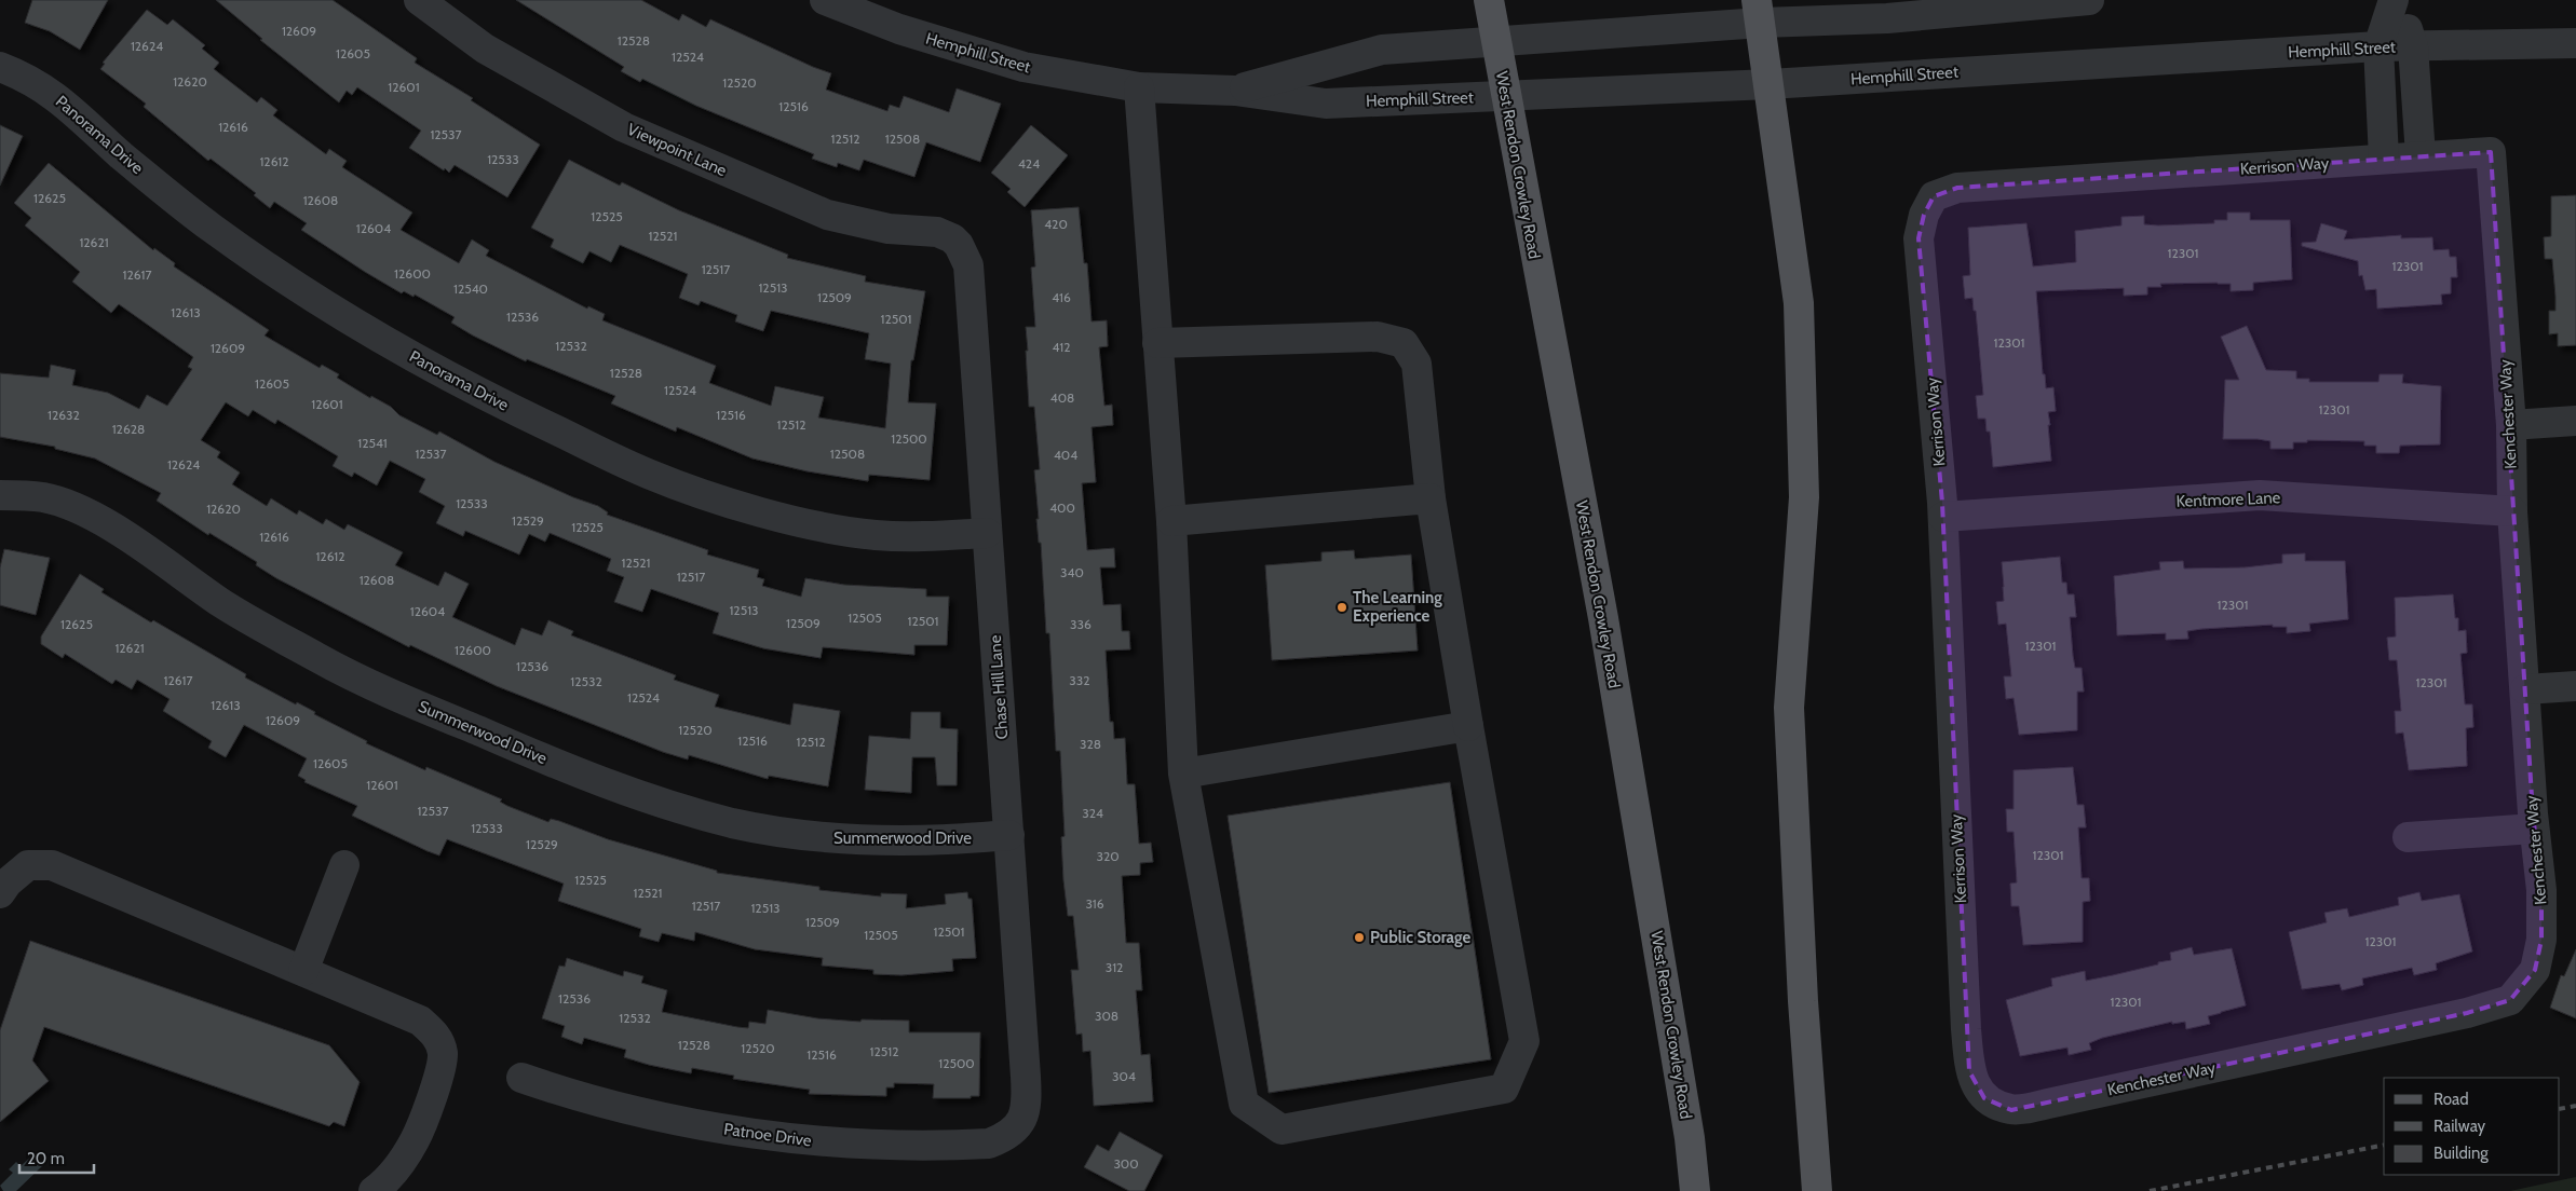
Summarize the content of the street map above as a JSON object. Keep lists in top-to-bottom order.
{
  "streets": {
    "main road": ["West Rendon Crowley Road"],
    "street": [
      "Hemphill Street",
      "Panorama Drive",
      "Viewpoint Lane",
      "Kerrison Way",
      "Kenchester Way",
      "Kentmore Lane",
      "Chase Hill Lane",
      "Summerwood Drive",
      "Patnoe Drive"
    ]
  },
  "crossings": [
    ["Hemphill Street", "West Rendon Crowley Road"],
    ["Panorama Drive", "Chase Hill Lane"],
    ["Viewpoint Lane", "Chase Hill Lane"],
    ["Kerrison Way", "Kenchester Way"],
    ["Kerrison Way", "Kentmore Lane"],
    ["Kenchester Way", "Kentmore Lane"],
    ["Chase Hill Lane", "Summerwood Drive"],
    ["Chase Hill Lane", "Patnoe Drive"]
  ],
  "places": ["The Learning Experience", "Public Storage"],
  "house_numbers": [
    "12609",
    "12528",
    "12624",
    "12605",
    "12524",
    "12620",
    "12520",
    "12601",
    "12516",
    "12616",
    "12537",
    "12512",
    "12508",
    "12533",
    "12612",
    "424",
    "12625",
    "12608",
    "12525",
    "420",
    "12604",
    "12521",
    "12621",
    "12301",
    "12301",
    "12517",
    "12600",
    "12617",
    "12513",
    "12540",
    "12509",
    "416",
    "12613",
    "12536",
    "12501",
    "12301",
    "12532",
    "412",
    "12609",
    "12528",
    "12605",
    "12524",
    "408",
    "12601",
    "12301",
    "12632",
    "12516",
    "12512",
    "12628",
    "12500",
    "12541",
    "12537",
    "12508",
    "404",
    "12624",
    "12533",
    "400",
    "12620",
    "12529",
    "12525",
    "12616",
    "12612",
    "12521",
    "340",
    "12517",
    "12608",
    "12301",
    "12513",
    "12604",
    "12505",
    "12501",
    "12509",
    "12625",
    "336",
    "12301",
    "12621",
    "12600",
    "12536",
    "12617",
    "332",
    "12532",
    "12301",
    "12524",
    "12613",
    "12609",
    "12520",
    "12516",
    "12512",
    "328",
    "12605",
    "12601",
    "12537",
    "324",
    "12533",
    "12529",
    "12301",
    "320",
    "12525",
    "12521",
    "316",
    "12517",
    "12513",
    "12509",
    "12501",
    "12505",
    "12301",
    "312",
    "12536",
    "12301",
    "308",
    "12532",
    "12528",
    "12520",
    "12512",
    "12516",
    "12500",
    "304",
    "300"
  ],
  "legend": ["Road", "Railway", "Building"],
  "scale_bar": "20 m"
}
